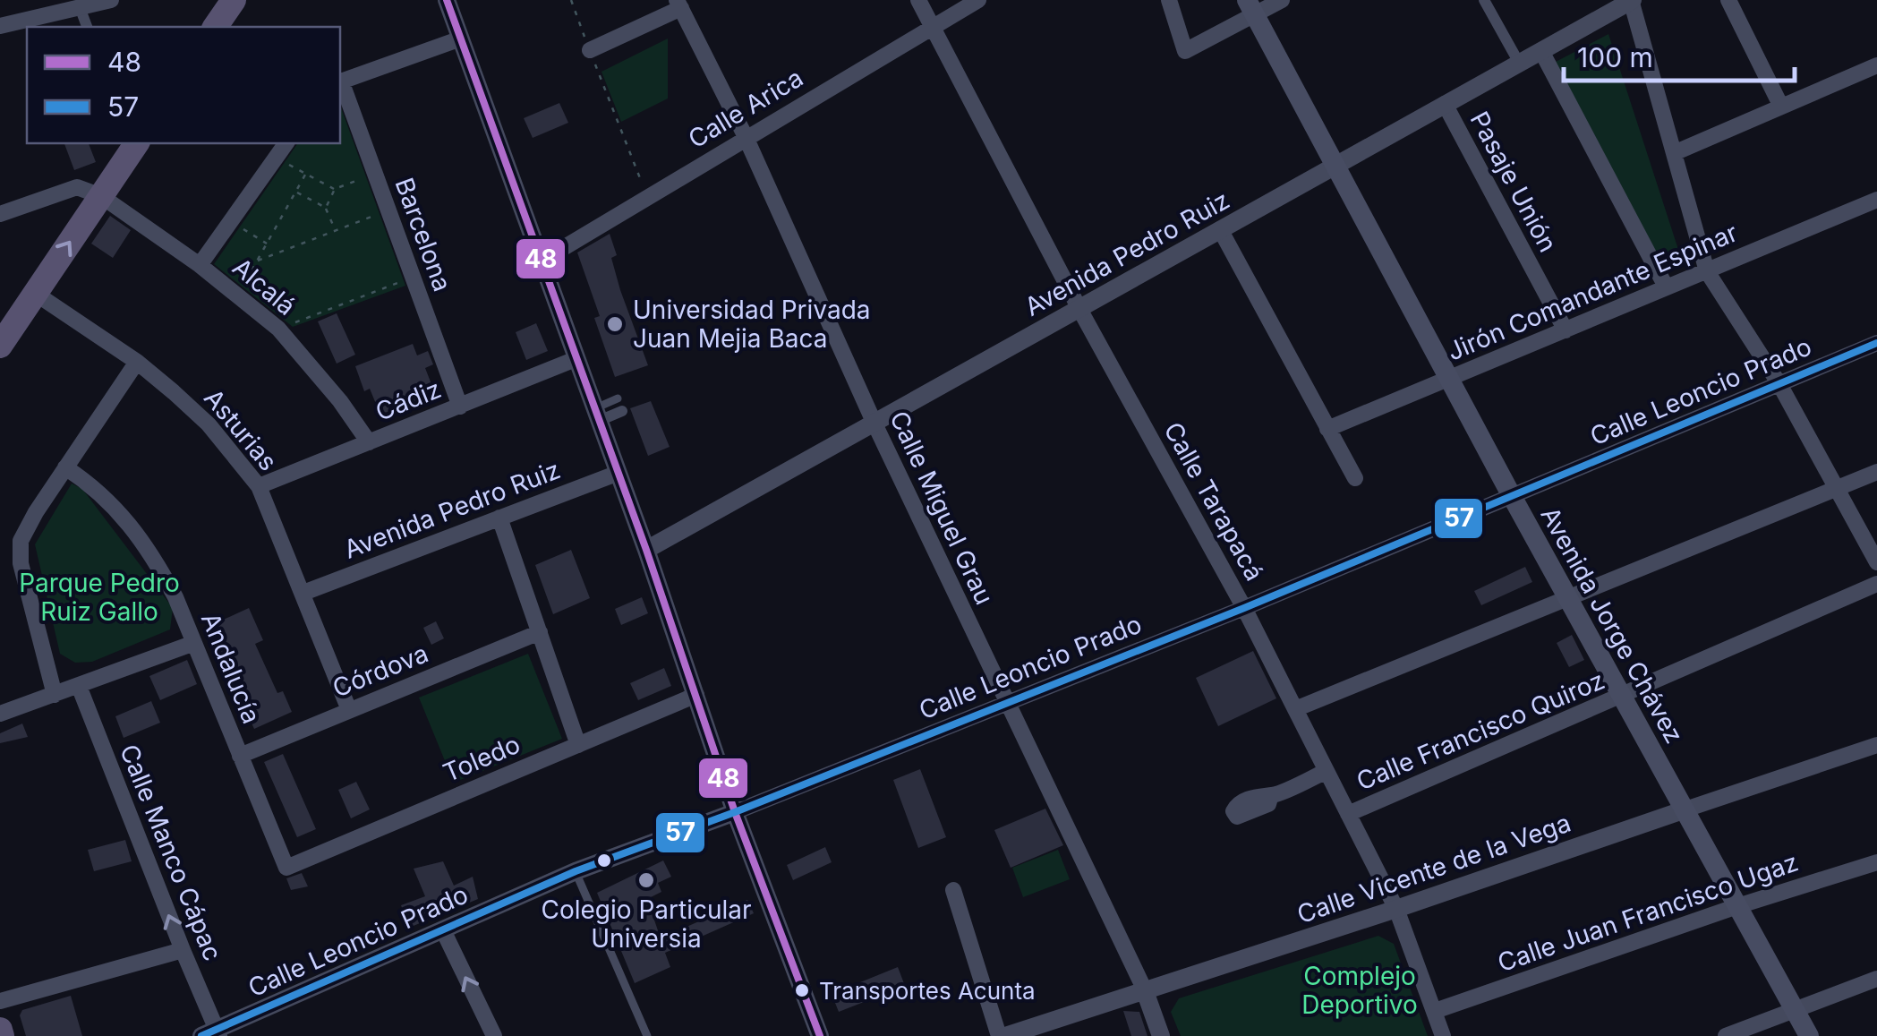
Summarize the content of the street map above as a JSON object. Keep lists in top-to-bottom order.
{
  "streets": {
    "main road": ["Avenida Jorge Chávez"],
    "street": [
      "Calle Arica",
      "Pasaje Unión",
      "Barcelona",
      "Avenida Pedro Ruiz",
      "Alcalá",
      "Jirón Comandante Espinar",
      "Calle Leoncio Prado",
      "Cádiz",
      "Asturias",
      "Calle Tarapacá",
      "Calle Miguel Grau",
      "Andalucía",
      "Córdova",
      "Calle Francisco Quiroz",
      "Toledo",
      "Calle Manco Cápac",
      "Calle Vicente de la Vega",
      "Calle Juan Francisco Ugaz"
    ]
  },
  "crossings": [
    ["Calle Arica", "Calle Tarapacá"],
    ["Calle Arica", "Calle Miguel Grau"],
    ["Pasaje Unión", "Avenida Pedro Ruiz"],
    ["Pasaje Unión", "Jirón Comandante Espinar"],
    ["Barcelona", "Cádiz"],
    ["Avenida Pedro Ruiz", "Asturias"],
    ["Avenida Pedro Ruiz", "Calle Tarapacá"],
    ["Avenida Pedro Ruiz", "Calle Miguel Grau"],
    ["Avenida Pedro Ruiz", "Avenida Jorge Chávez"],
    ["Alcalá", "Cádiz"],
    ["Jirón Comandante Espinar", "Avenida Jorge Chávez"],
    ["Calle Leoncio Prado", "Calle Tarapacá"],
    ["Calle Leoncio Prado", "Calle Miguel Grau"],
    ["Calle Leoncio Prado", "Avenida Jorge Chávez"],
    ["Calle Leoncio Prado", "Calle Manco Cápac"],
    ["Cádiz", "Asturias"],
    ["Asturias", "Córdova"],
    ["Calle Tarapacá", "Calle Francisco Quiroz"],
    ["Calle Tarapacá", "Calle Vicente de la Vega"],
    ["Calle Tarapacá", "Calle Juan Francisco Ugaz"],
    ["Calle Miguel Grau", "Calle Vicente de la Vega"],
    ["Avenida Jorge Chávez", "Calle Francisco Quiroz"],
    ["Avenida Jorge Chávez", "Calle Vicente de la Vega"],
    ["Avenida Jorge Chávez", "Calle Juan Francisco Ugaz"],
    ["Andalucía", "Córdova"],
    ["Andalucía", "Toledo"]
  ],
  "one_way": ["Calle Manco Cápac"],
  "parks": ["Parque Pedro Ruiz Gallo", "Complejo Deportivo"],
  "places": ["Universidad Privada Juan Mejia Baca", "Colegio Particular Universia", "Transportes Acunta"],
  "lines": ["transit line 48", "transit line 57"],
  "legend": ["48", "57"],
  "scale_bar": "100 m"
}
